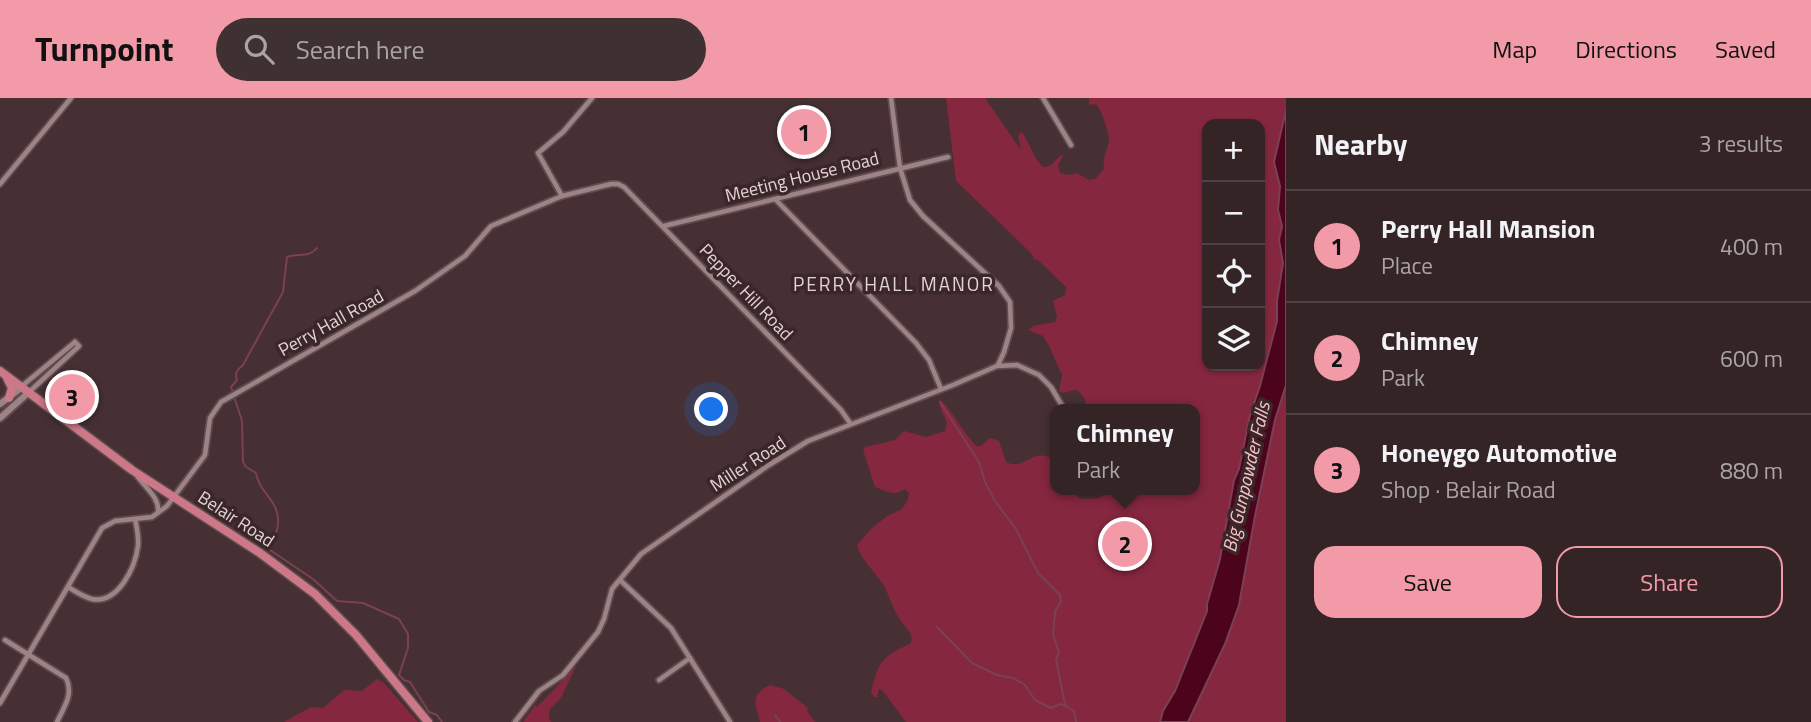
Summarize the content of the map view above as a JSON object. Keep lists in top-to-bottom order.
{
  "streets": {
    "highway": ["Belair Road"],
    "street": [
      "Meeting House Road",
      "Pepper Hill Road",
      "Perry Hall Road",
      "Miller Road"
    ]
  },
  "crossings": [
    ["Meeting House Road", "Pepper Hill Road"],
    ["Pepper Hill Road", "Perry Hall Road"],
    ["Pepper Hill Road", "Miller Road"],
    ["Perry Hall Road", "Belair Road"]
  ],
  "districts": ["PERRY HALL MANOR"],
  "water": ["Big Gunpowder Falls"],
  "page": {
    "header": "Turnpoint",
    "search": "Search here",
    "nav": ["Map", "Directions", "Saved"],
    "heading": ["Nearby", "3 results"],
    "pins": ["1", "3", "2"],
    "map_buttons": ["+", "−"],
    "list": [
      {
        "mark": "1",
        "name": "Perry Hall Mansion",
        "note": "Place",
        "value": "400 m"
      },
      {
        "mark": "2",
        "name": "Chimney",
        "note": "Park",
        "value": "600 m"
      },
      {
        "mark": "3",
        "name": "Honeygo Automotive",
        "note": "Shop · Belair Road",
        "value": "880 m"
      }
    ],
    "popup": ["Chimney", "Park"],
    "buttons": ["Save", "Share"]
  }
}
